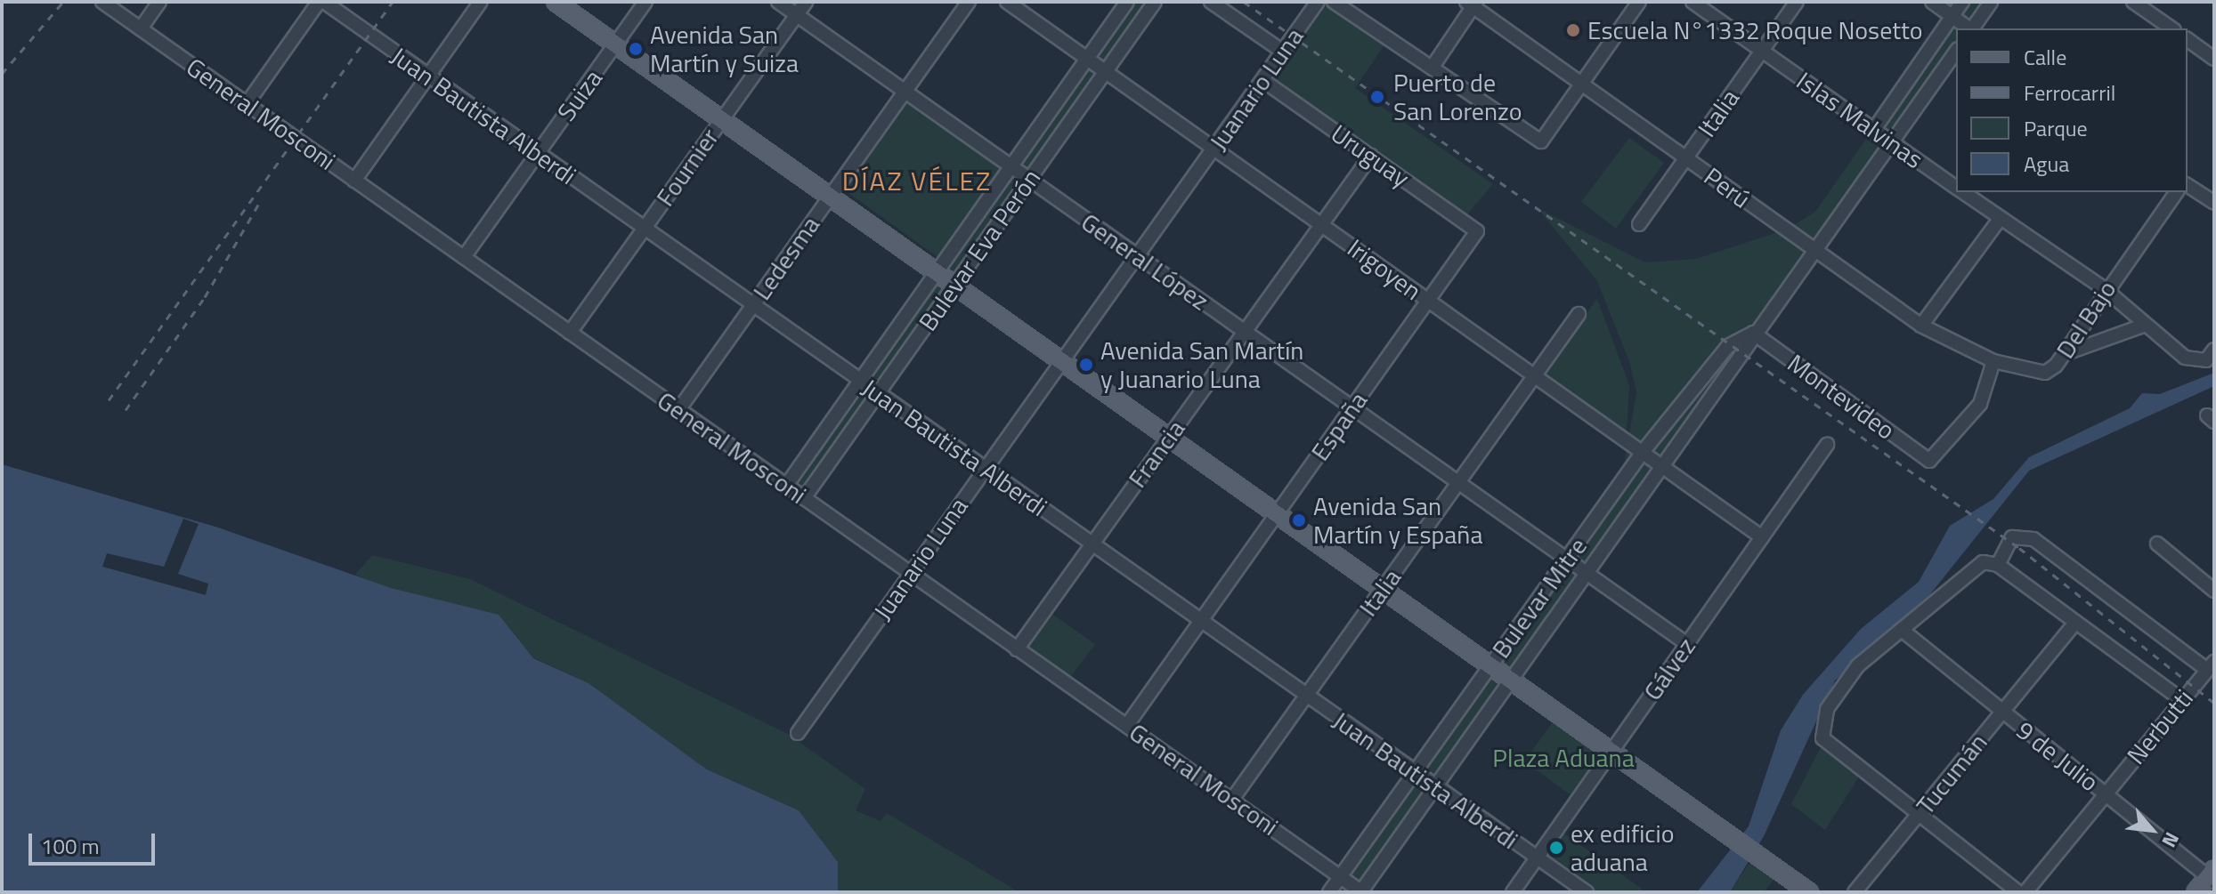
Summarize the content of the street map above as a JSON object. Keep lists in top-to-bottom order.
{
  "streets": {
    "street": [
      "Juanario Luna",
      "Suiza",
      "Italia",
      "General Mosconi",
      "Juan Bautista Alberdi",
      "Islas Malvinas",
      "Uruguay",
      "Fournier",
      "Perú",
      "Bulevar Eva Perón",
      "Ledesma",
      "General López",
      "Irigoyen",
      "Del Bajo",
      "Montevideo",
      "España",
      "Francia",
      "Bulevar Mitre",
      "Gálvez",
      "Nerbutti",
      "9 de Julio",
      "Tucumán"
    ]
  },
  "crossings": [
    ["Juanario Luna", "General Mosconi"],
    ["Juanario Luna", "Juan Bautista Alberdi"],
    ["Juanario Luna", "Uruguay"],
    ["Juanario Luna", "General López"],
    ["Juanario Luna", "Irigoyen"],
    ["Suiza", "General Mosconi"],
    ["Suiza", "Juan Bautista Alberdi"],
    ["Italia", "General Mosconi"],
    ["Italia", "Juan Bautista Alberdi"],
    ["Italia", "Islas Malvinas"],
    ["Italia", "Perú"],
    ["Italia", "General López"],
    ["Italia", "Irigoyen"],
    ["General Mosconi", "Fournier"],
    ["General Mosconi", "Bulevar Eva Perón"],
    ["General Mosconi", "Ledesma"],
    ["General Mosconi", "España"],
    ["General Mosconi", "Francia"],
    ["General Mosconi", "Bulevar Mitre"],
    ["Juan Bautista Alberdi", "Fournier"],
    ["Juan Bautista Alberdi", "Bulevar Eva Perón"],
    ["Juan Bautista Alberdi", "Ledesma"],
    ["Juan Bautista Alberdi", "España"],
    ["Juan Bautista Alberdi", "Francia"],
    ["Juan Bautista Alberdi", "Bulevar Mitre"],
    ["Juan Bautista Alberdi", "Gálvez"],
    ["Islas Malvinas", "Del Bajo"],
    ["Islas Malvinas", "Bulevar Mitre"],
    ["Uruguay", "España"],
    ["Uruguay", "Francia"],
    ["Fournier", "General López"],
    ["Perú", "Del Bajo"],
    ["Perú", "Montevideo"],
    ["Perú", "Bulevar Mitre"],
    ["Bulevar Eva Perón", "General López"],
    ["Bulevar Eva Perón", "Irigoyen"],
    ["Ledesma", "General López"],
    ["General López", "España"],
    ["General López", "Francia"],
    ["General López", "Bulevar Mitre"],
    ["General López", "Gálvez"],
    ["Irigoyen", "España"],
    ["Irigoyen", "Francia"],
    ["Irigoyen", "Bulevar Mitre"],
    ["Irigoyen", "Gálvez"],
    ["Del Bajo", "Montevideo"],
    ["Montevideo", "Bulevar Mitre"],
    ["Nerbutti", "9 de Julio"],
    ["9 de Julio", "Tucumán"]
  ],
  "districts": ["DÍAZ VÉLEZ"],
  "parks": ["Plaza Aduana"],
  "places": [
    "Escuela N°1332 Roque Nosetto",
    "Avenida San Martín y Suiza",
    "Puerto de San Lorenzo",
    "Avenida San Martín y Juanario Luna",
    "Avenida San Martín y España",
    "ex edificio aduana"
  ],
  "legend": [
    "Calle",
    "Ferrocarril",
    "Parque",
    "Agua"
  ],
  "scale_bar": "100 m",
  "north": "bottom right"
}
